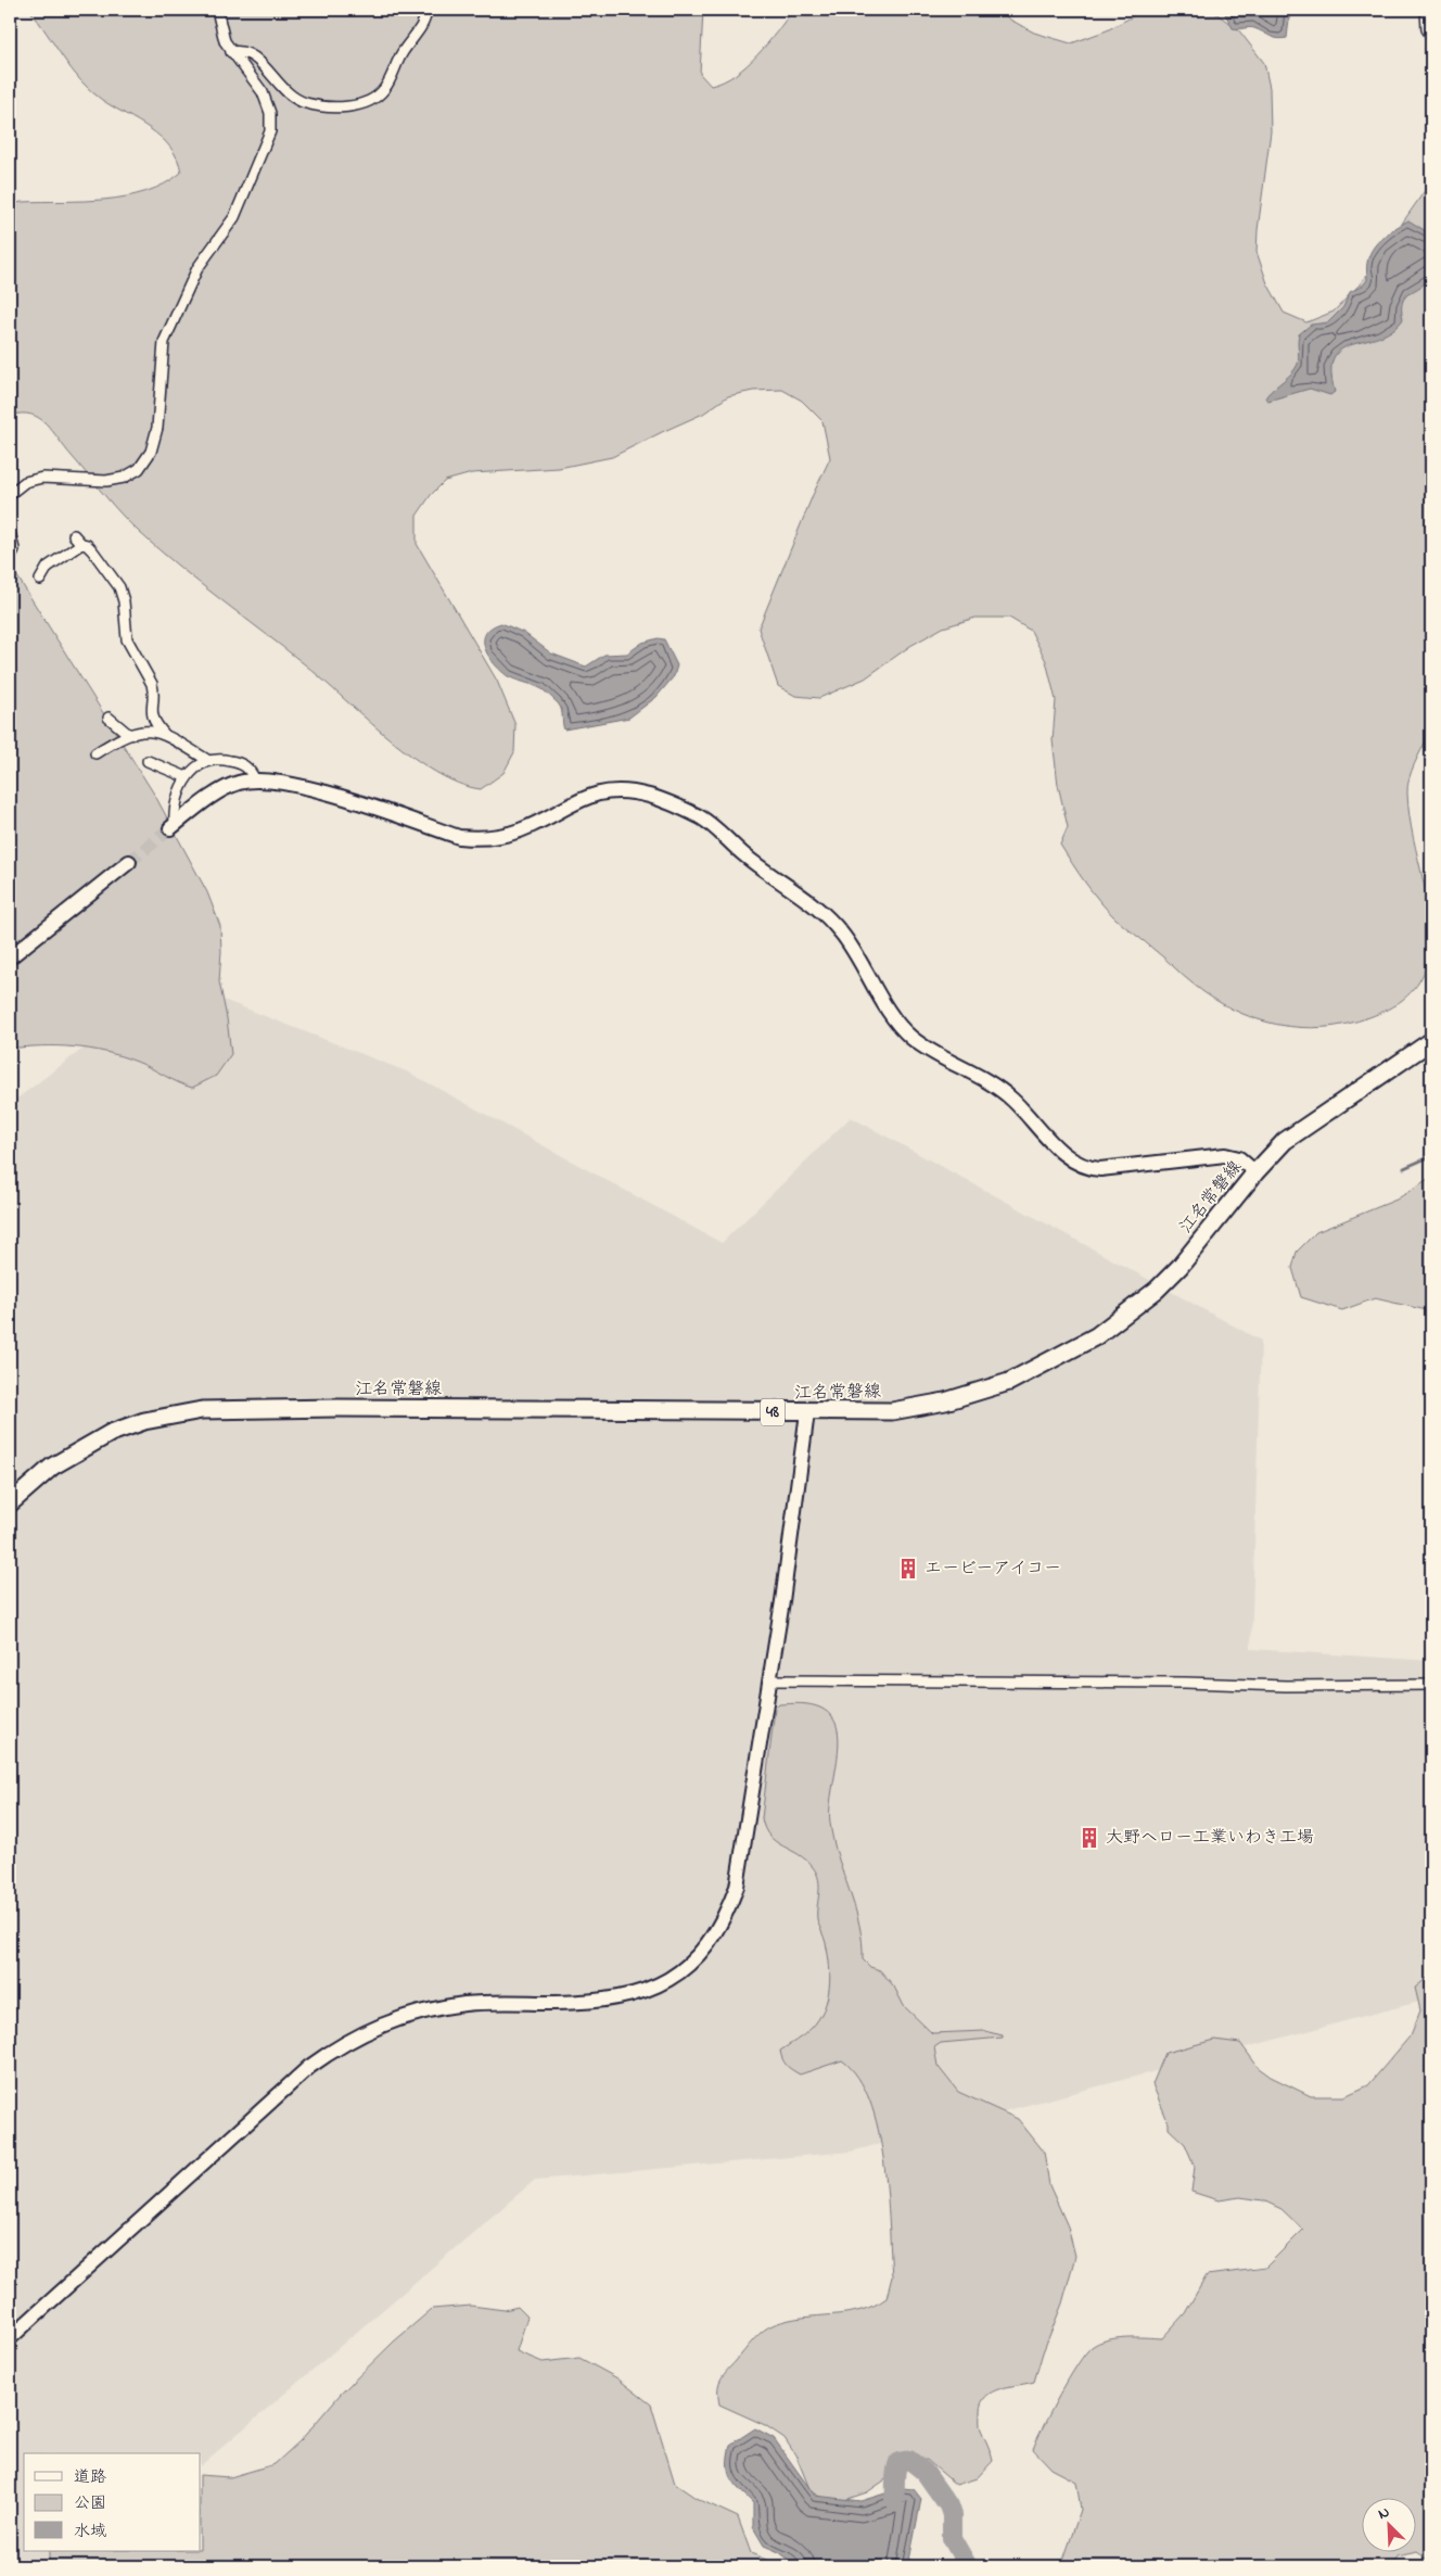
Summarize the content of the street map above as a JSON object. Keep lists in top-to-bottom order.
{
  "streets": {
    "main road": ["江名常磐線", "48"]
  },
  "places": {
    "building": ["エービーアイコー", "大野ヘロー工業いわき工場"]
  },
  "legend": ["道路", "公園", "水域"],
  "north": "top left"
}
